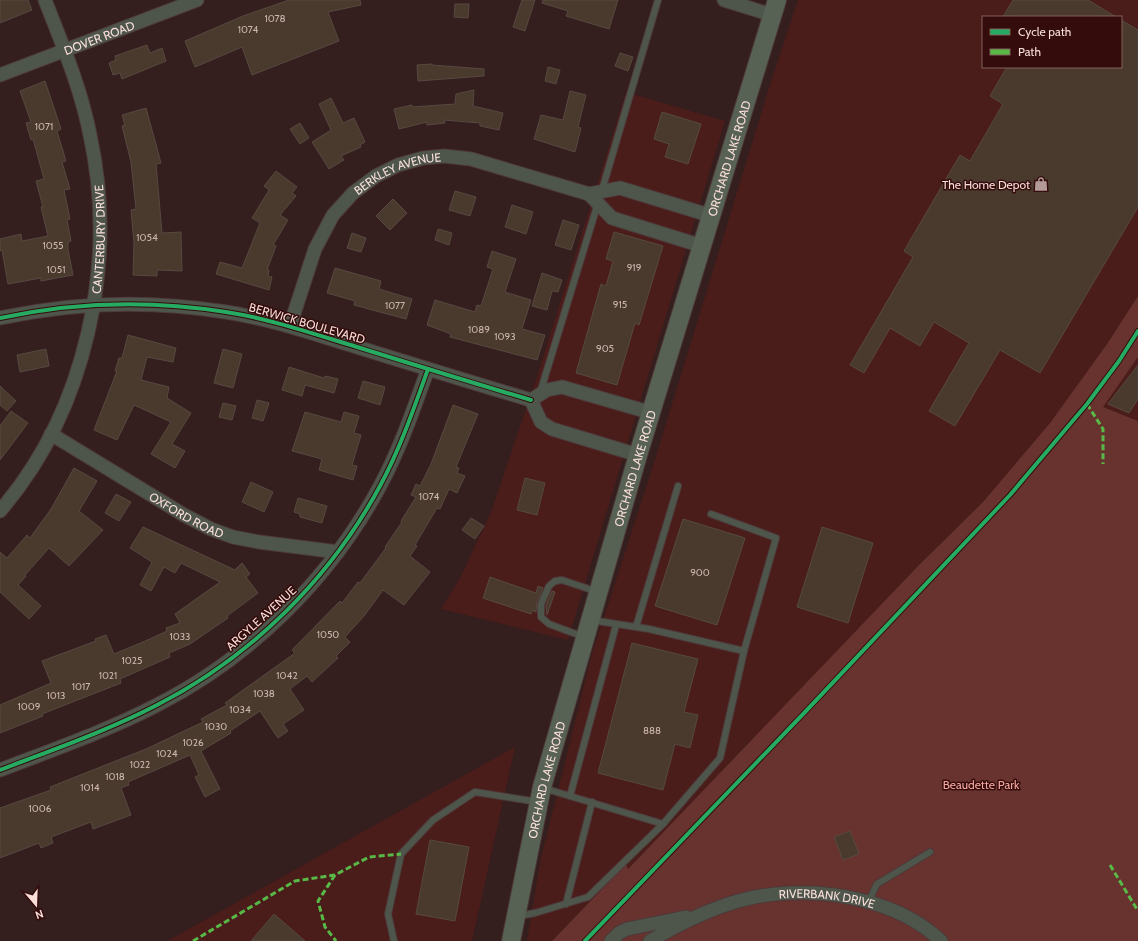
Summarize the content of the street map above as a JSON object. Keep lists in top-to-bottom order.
{
  "streets": {
    "main road": ["ORCHARD LAKE ROAD"],
    "street": [
      "DOVER ROAD",
      "BERKLEY AVENUE",
      "CANTERBURY DRIVE",
      "BERWICK BOULEVARD",
      "OXFORD ROAD",
      "ARGYLE AVENUE",
      "RIVERBANK DRIVE"
    ]
  },
  "crossings": [
    ["DOVER ROAD", "CANTERBURY DRIVE"],
    ["ORCHARD LAKE ROAD", "BERKLEY AVENUE"],
    ["BERKLEY AVENUE", "BERWICK BOULEVARD"],
    ["CANTERBURY DRIVE", "BERWICK BOULEVARD"],
    ["CANTERBURY DRIVE", "OXFORD ROAD"],
    ["BERWICK BOULEVARD", "ARGYLE AVENUE"],
    ["OXFORD ROAD", "ARGYLE AVENUE"]
  ],
  "parks": ["Beaudette Park"],
  "places": {
    "shop": ["The Home Depot"]
  },
  "house_numbers": [
    "1078",
    "1074",
    "1071",
    "1054",
    "1055",
    "919",
    "1051",
    "915",
    "1077",
    "1089",
    "1093",
    "905",
    "1074",
    "900",
    "1050",
    "1033",
    "1025",
    "1021",
    "1042",
    "1017",
    "1038",
    "1013",
    "1009",
    "1034",
    "1030",
    "888",
    "1026",
    "1024",
    "1022",
    "1018",
    "1014",
    "1006"
  ],
  "legend": ["Cycle path", "Path"],
  "north": "bottom"
}
